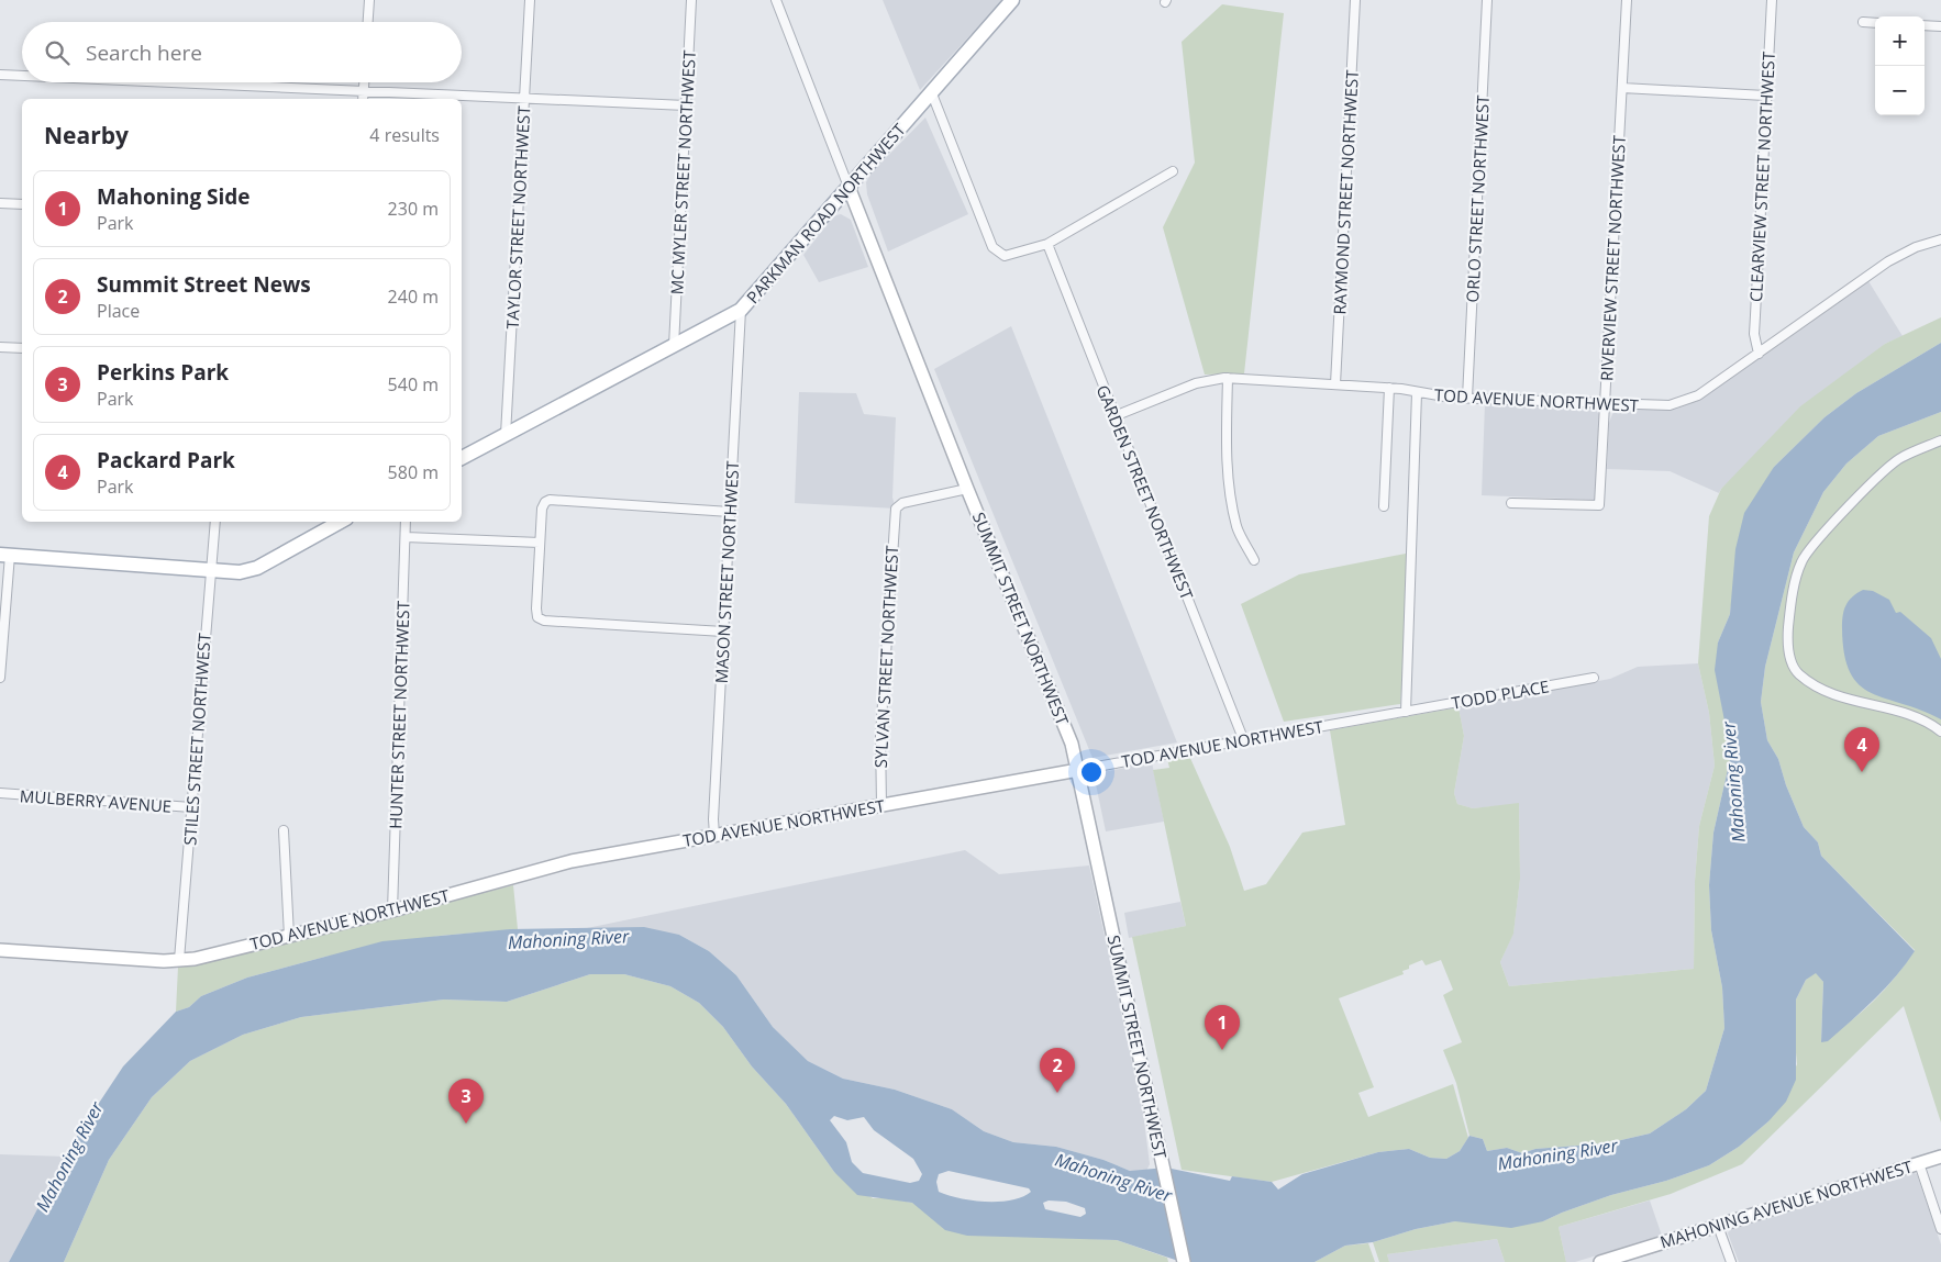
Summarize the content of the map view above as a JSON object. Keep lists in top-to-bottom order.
{
  "streets": {
    "main road": [
      "PARKMAN ROAD NORTHWEST",
      "TOD AVENUE NORTHWEST",
      "SUMMIT STREET NORTHWEST",
      "MAHONING AVENUE NORTHWEST"
    ],
    "street": [
      "MC MYLER STREET NORTHWEST",
      "CLEARVIEW STREET NORTHWEST",
      "RAYMOND STREET NORTHWEST",
      "ORLO STREET NORTHWEST",
      "TAYLOR STREET NORTHWEST",
      "RIVERVIEW STREET NORTHWEST",
      "GARDEN STREET NORTHWEST",
      "MASON STREET NORTHWEST",
      "SYLVAN STREET NORTHWEST",
      "TODD PLACE",
      "HUNTER STREET NORTHWEST",
      "STILES STREET NORTHWEST",
      "MULBERRY AVENUE"
    ]
  },
  "crossings": [
    ["MC MYLER STREET NORTHWEST", "PARKMAN ROAD NORTHWEST"],
    ["CLEARVIEW STREET NORTHWEST", "TOD AVENUE NORTHWEST"],
    ["ORLO STREET NORTHWEST", "TOD AVENUE NORTHWEST"],
    ["PARKMAN ROAD NORTHWEST", "TAYLOR STREET NORTHWEST"],
    ["PARKMAN ROAD NORTHWEST", "MASON STREET NORTHWEST"],
    ["PARKMAN ROAD NORTHWEST", "SUMMIT STREET NORTHWEST"],
    ["RIVERVIEW STREET NORTHWEST", "TOD AVENUE NORTHWEST"],
    ["TOD AVENUE NORTHWEST", "GARDEN STREET NORTHWEST"],
    ["TOD AVENUE NORTHWEST", "MASON STREET NORTHWEST"],
    ["TOD AVENUE NORTHWEST", "SUMMIT STREET NORTHWEST"],
    ["TOD AVENUE NORTHWEST", "SYLVAN STREET NORTHWEST"],
    ["TOD AVENUE NORTHWEST", "TODD PLACE"],
    ["TOD AVENUE NORTHWEST", "HUNTER STREET NORTHWEST"],
    ["TOD AVENUE NORTHWEST", "STILES STREET NORTHWEST"],
    ["SUMMIT STREET NORTHWEST", "SYLVAN STREET NORTHWEST"],
    ["STILES STREET NORTHWEST", "MULBERRY AVENUE"]
  ],
  "water": ["Mahoning River"],
  "page": {
    "map_buttons": ["+", "−"],
    "search": "Search here",
    "heading": ["Nearby", "4 results"],
    "list": [
      {
        "mark": "1",
        "name": "Mahoning Side",
        "note": "Park",
        "value": "230 m"
      },
      {
        "mark": "2",
        "name": "Summit Street News",
        "note": "Place",
        "value": "240 m"
      },
      {
        "mark": "3",
        "name": "Perkins Park",
        "note": "Park",
        "value": "540 m"
      },
      {
        "mark": "4",
        "name": "Packard Park",
        "note": "Park",
        "value": "580 m"
      }
    ],
    "pins": [
      "4",
      "1",
      "2",
      "3"
    ]
  }
}
